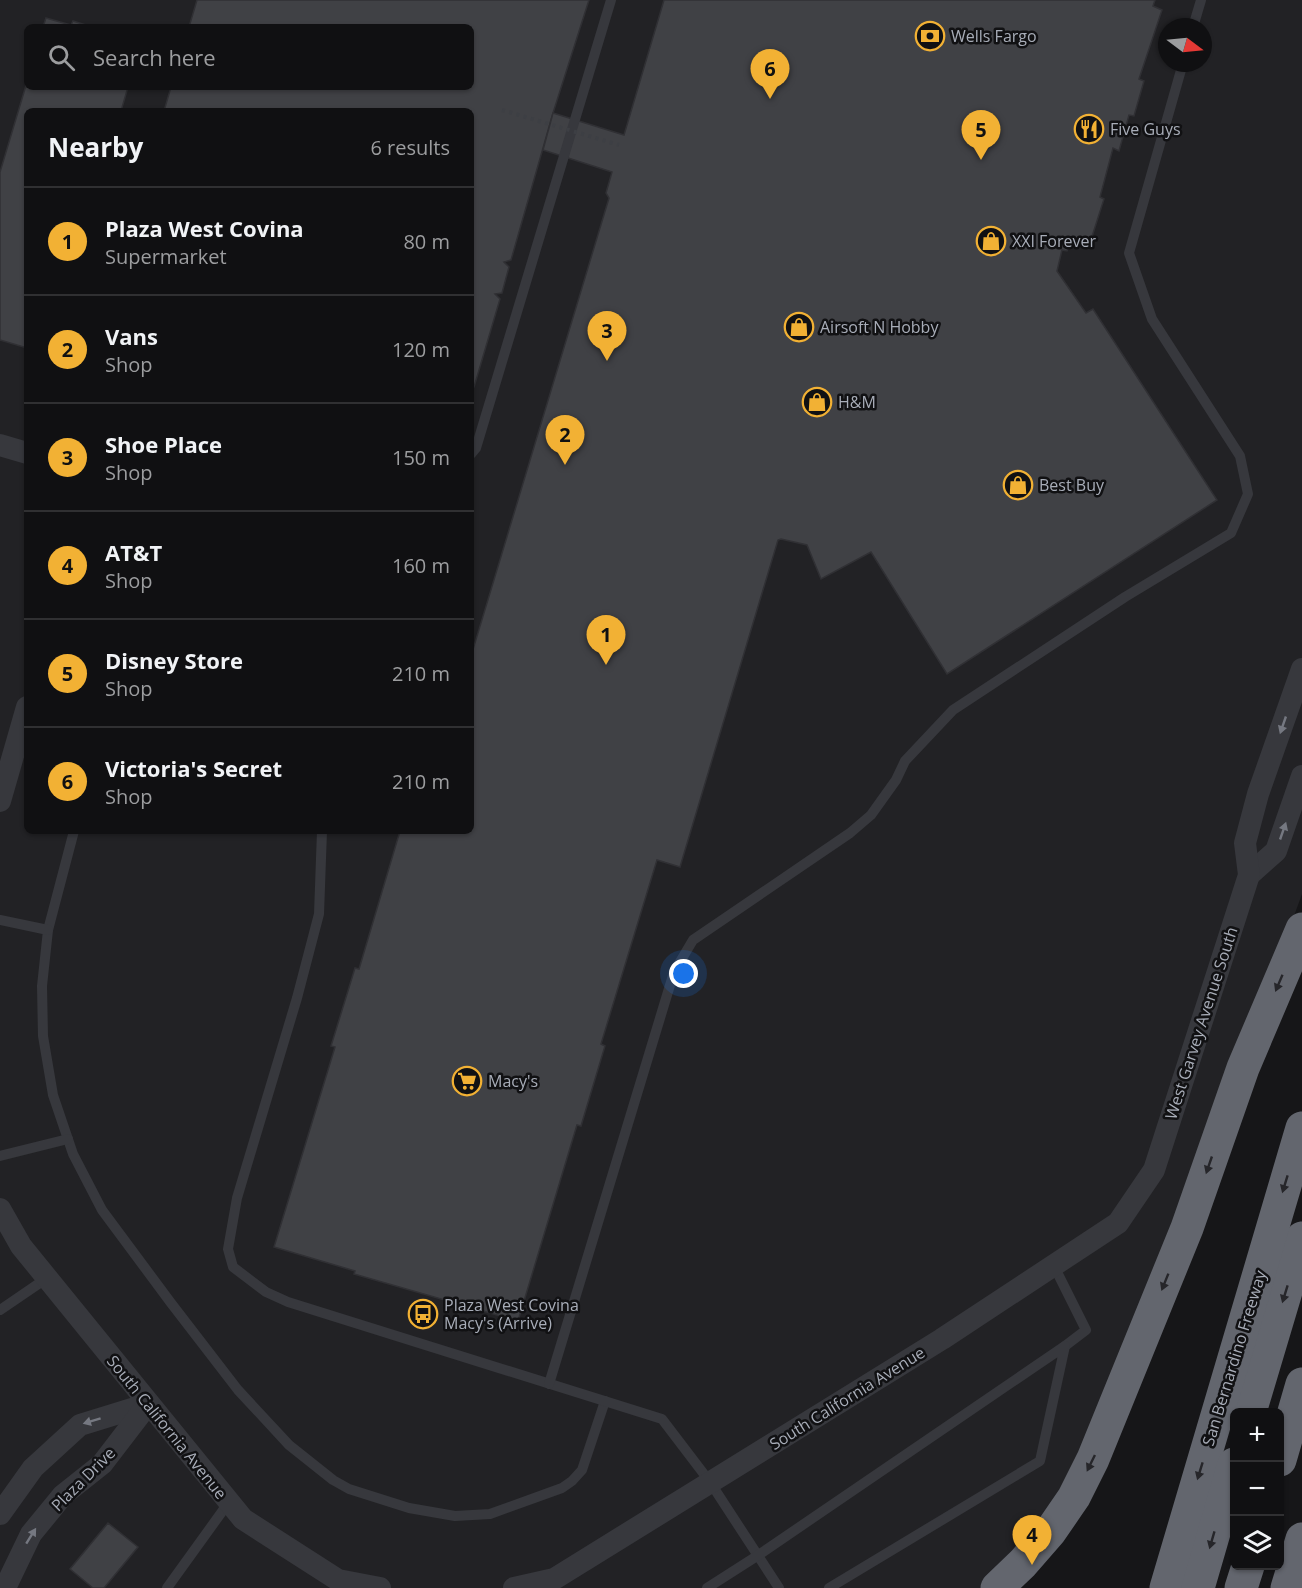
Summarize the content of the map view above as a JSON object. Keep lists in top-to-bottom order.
{
  "streets": {
    "highway": ["San Bernardino Freeway"],
    "street": ["West Garvey Avenue South", "South California Avenue", "Plaza Drive"]
  },
  "crossings": [
    ["West Garvey Avenue South", "South California Avenue"],
    ["South California Avenue", "Plaza Drive"]
  ],
  "places": {
    "bank": ["Wells Fargo"],
    "restaurant": ["Five Guys"],
    "shop": [
      "XXI Forever",
      "Airsoft N Hobby",
      "H&M",
      "Best Buy"
    ],
    "supermarket": ["Macy's"],
    "bus stop": ["Plaza West Covina Macy's (Arrive)"]
  },
  "north": "right",
  "page": {
    "search": "Search here",
    "pins": [
      "6",
      "5",
      "3",
      "2",
      "1",
      "4"
    ],
    "heading": ["Nearby", "6 results"],
    "list": [
      {
        "mark": "1",
        "name": "Plaza West Covina",
        "note": "Supermarket",
        "value": "80 m"
      },
      {
        "mark": "2",
        "name": "Vans",
        "note": "Shop",
        "value": "120 m"
      },
      {
        "mark": "3",
        "name": "Shoe Place",
        "note": "Shop",
        "value": "150 m"
      },
      {
        "mark": "4",
        "name": "AT&T",
        "note": "Shop",
        "value": "160 m"
      },
      {
        "mark": "5",
        "name": "Disney Store",
        "note": "Shop",
        "value": "210 m"
      },
      {
        "mark": "6",
        "name": "Victoria's Secret",
        "note": "Shop",
        "value": "210 m"
      }
    ],
    "map_buttons": ["+", "−"]
  }
}
